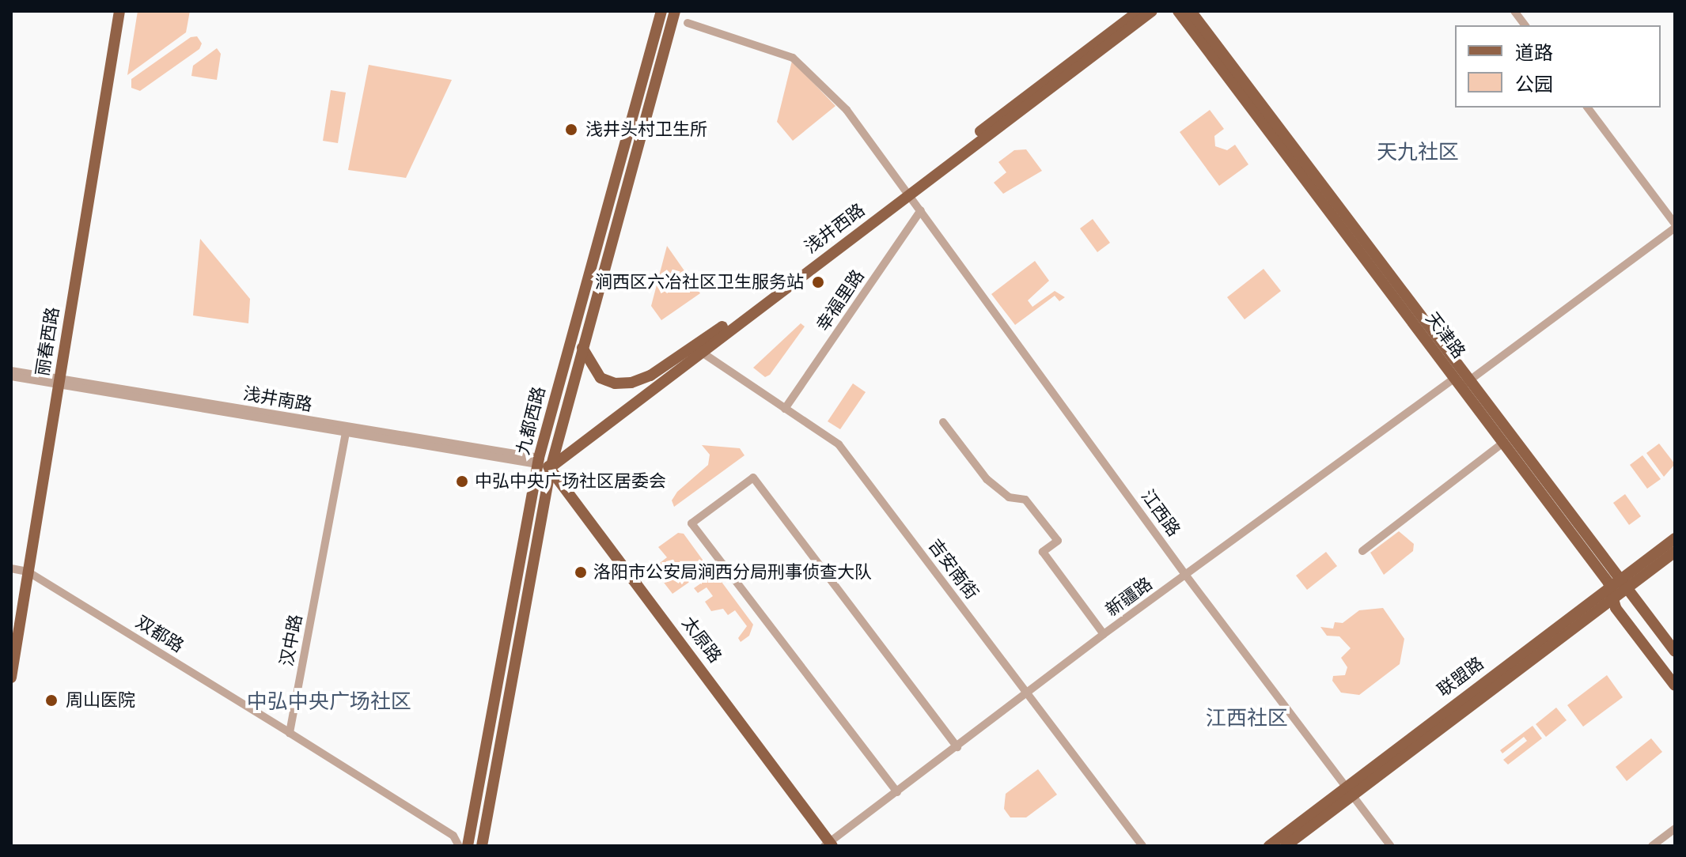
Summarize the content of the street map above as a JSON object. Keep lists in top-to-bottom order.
{
  "streets": {
    "main road": [
      "浅井西路",
      "天津路",
      "丽春西路",
      "九都西路",
      "太原路",
      "联盟路"
    ],
    "street": [
      "幸福里路",
      "浅井南路",
      "江西路",
      "吉安南街",
      "新疆路",
      "双都路",
      "汉中路"
    ]
  },
  "crossings": [
    ["浅井西路", "九都西路"],
    ["浅井西路", "江西路"],
    ["浅井西路", "吉安南街"],
    ["浅井西路", "太原路"],
    ["幸福里路", "江西路"],
    ["幸福里路", "吉安南街"],
    ["天津路", "新疆路"],
    ["天津路", "联盟路"],
    ["丽春西路", "浅井南路"],
    ["丽春西路", "双都路"],
    ["浅井南路", "九都西路"],
    ["浅井南路", "太原路"],
    ["浅井南路", "汉中路"],
    ["九都西路", "太原路"],
    ["江西路", "新疆路"],
    ["江西路", "联盟路"],
    ["吉安南街", "新疆路"],
    ["新疆路", "太原路"],
    ["双都路", "汉中路"]
  ],
  "districts": ["天九社区", "中弘中央广场社区", "江西社区"],
  "places": [
    "浅井头村卫生所",
    "涧西区六冶社区卫生服务站",
    "中弘中央广场社区居委会",
    "洛阳市公安局涧西分局刑事侦查大队",
    "周山医院"
  ],
  "legend": ["道路", "公园"]
}
